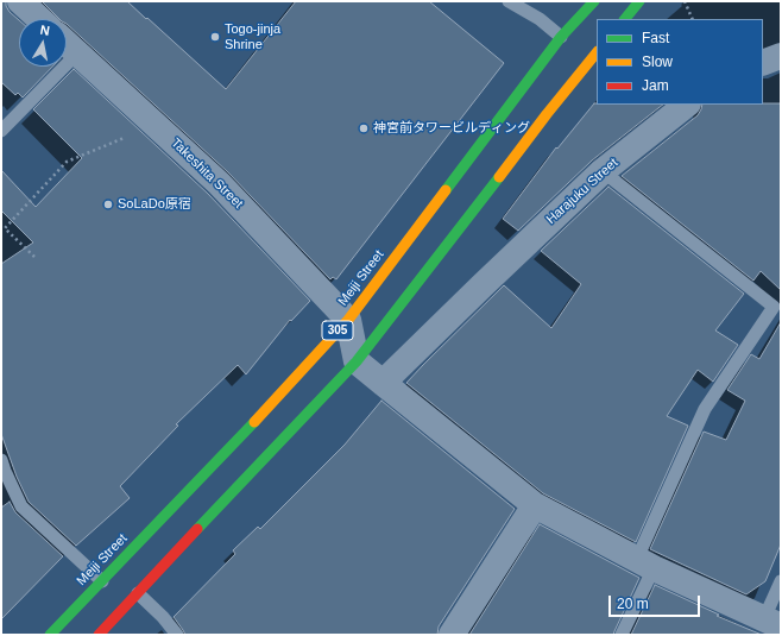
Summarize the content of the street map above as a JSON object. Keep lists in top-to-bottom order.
{
  "streets": {
    "main road": ["Meiji Street", "305"],
    "street": ["Takeshita Street", "Harajuku Street"]
  },
  "crossings": [
    ["Takeshita Street", "Meiji Street"]
  ],
  "places": ["Togo-jinja Shrine", "神宮前タワービルディング", "SoLaDo原宿"],
  "legend": ["Fast", "Slow", "Jam"],
  "scale_bar": "20 m",
  "north": "top"
}
